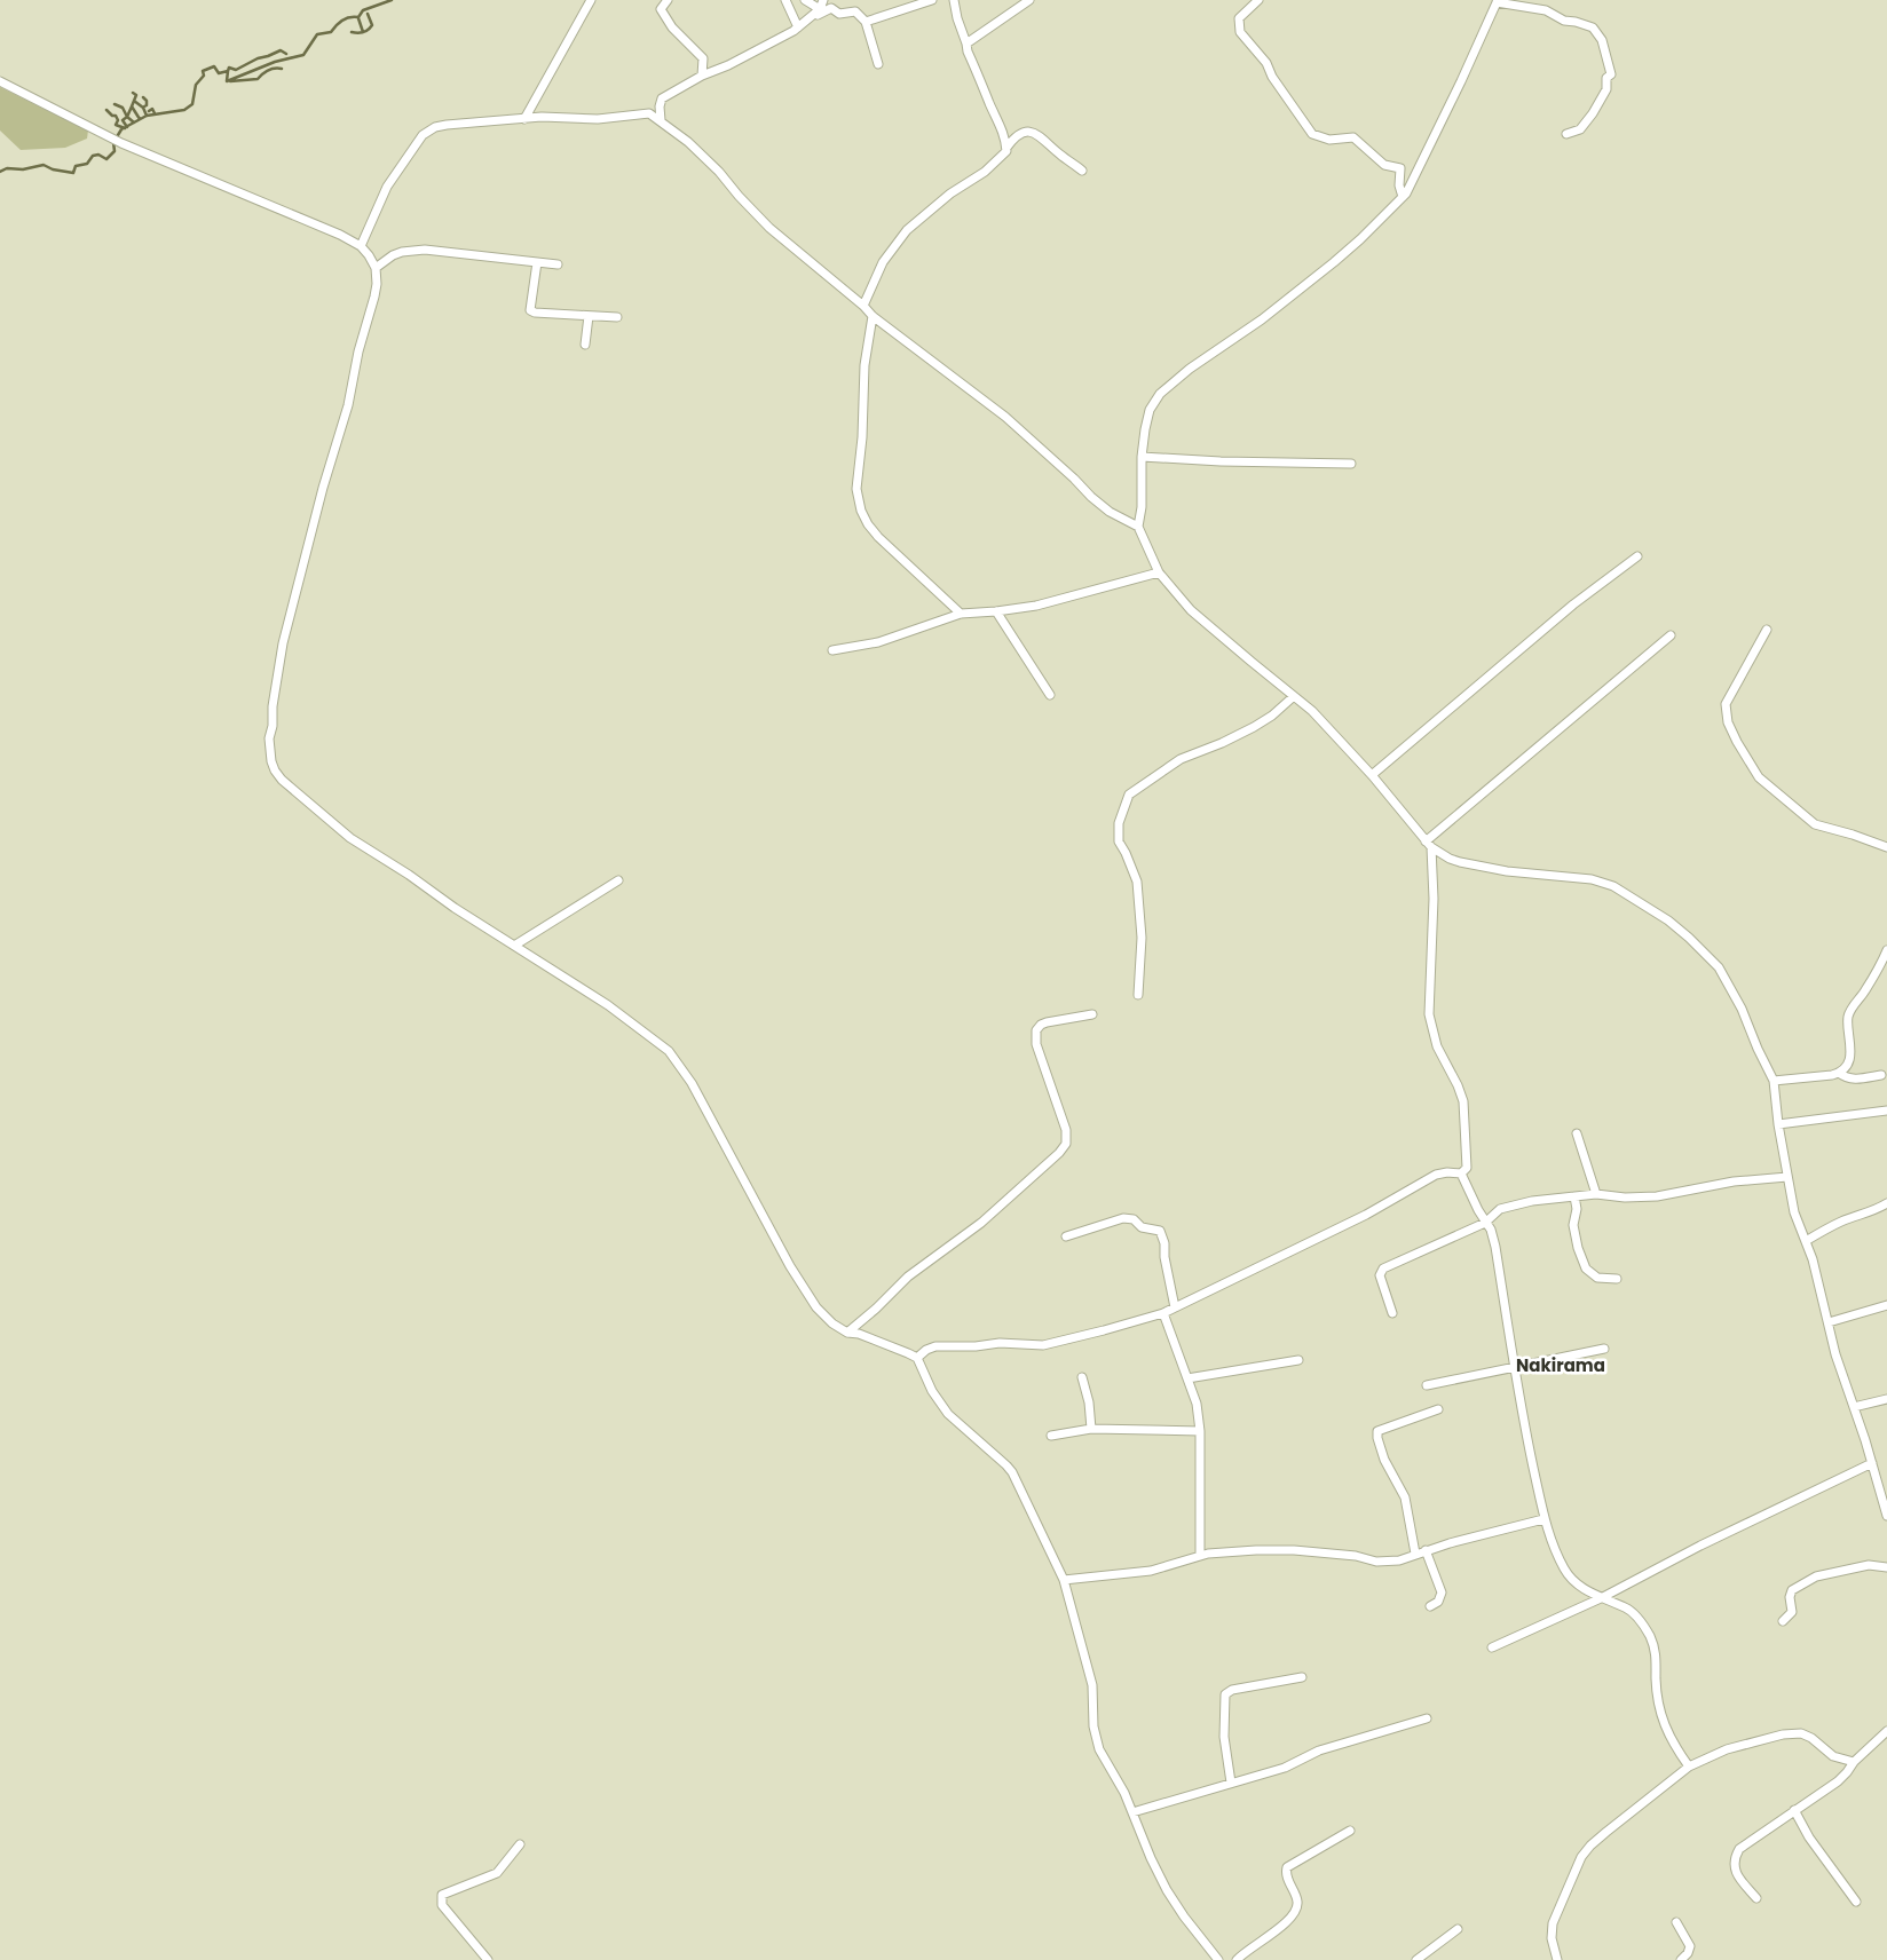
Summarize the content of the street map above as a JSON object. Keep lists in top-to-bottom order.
{
  "districts": ["Nakirama"]
}
